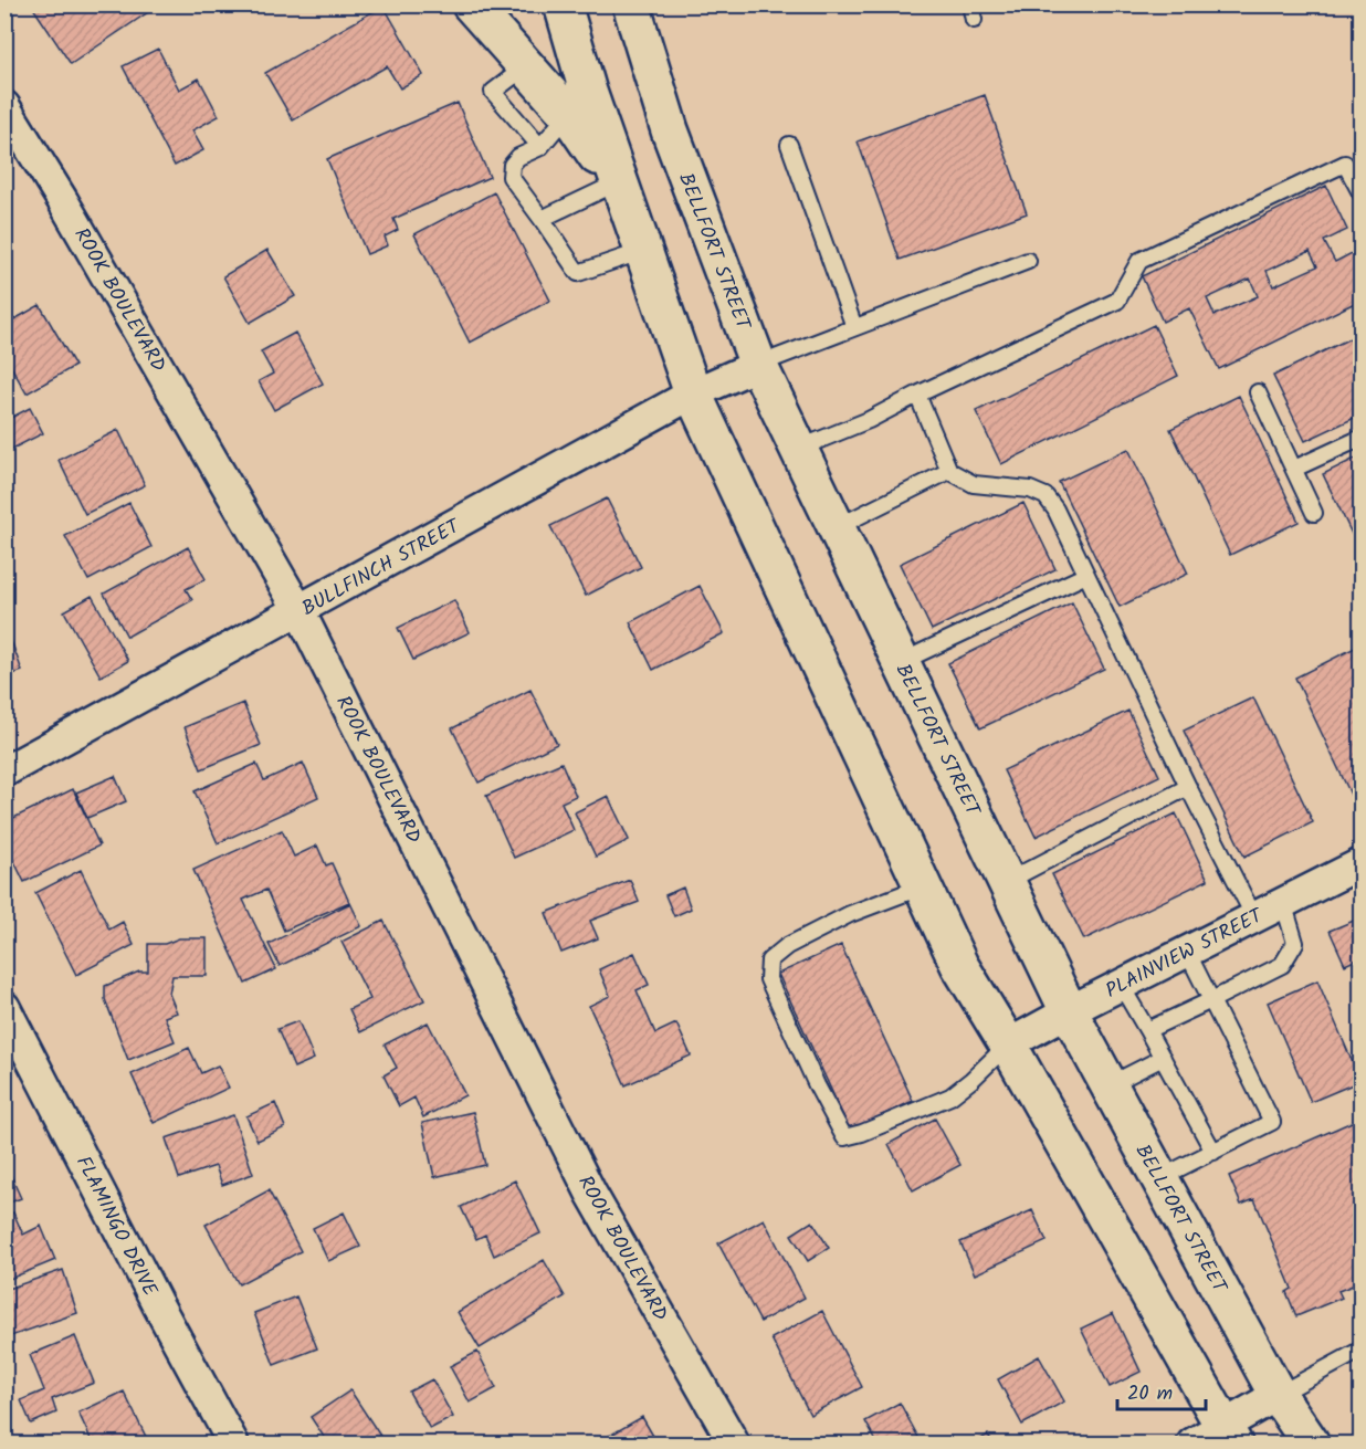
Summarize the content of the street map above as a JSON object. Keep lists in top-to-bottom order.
{
  "streets": {
    "main road": ["BELLFORT STREET"],
    "street": [
      "ROOK BOULEVARD",
      "BULLFINCH STREET",
      "PLAINVIEW STREET",
      "FLAMINGO DRIVE"
    ]
  },
  "crossings": [
    ["BELLFORT STREET", "BULLFINCH STREET"],
    ["BELLFORT STREET", "PLAINVIEW STREET"],
    ["ROOK BOULEVARD", "BULLFINCH STREET"]
  ],
  "scale_bar": "20 m"
}
